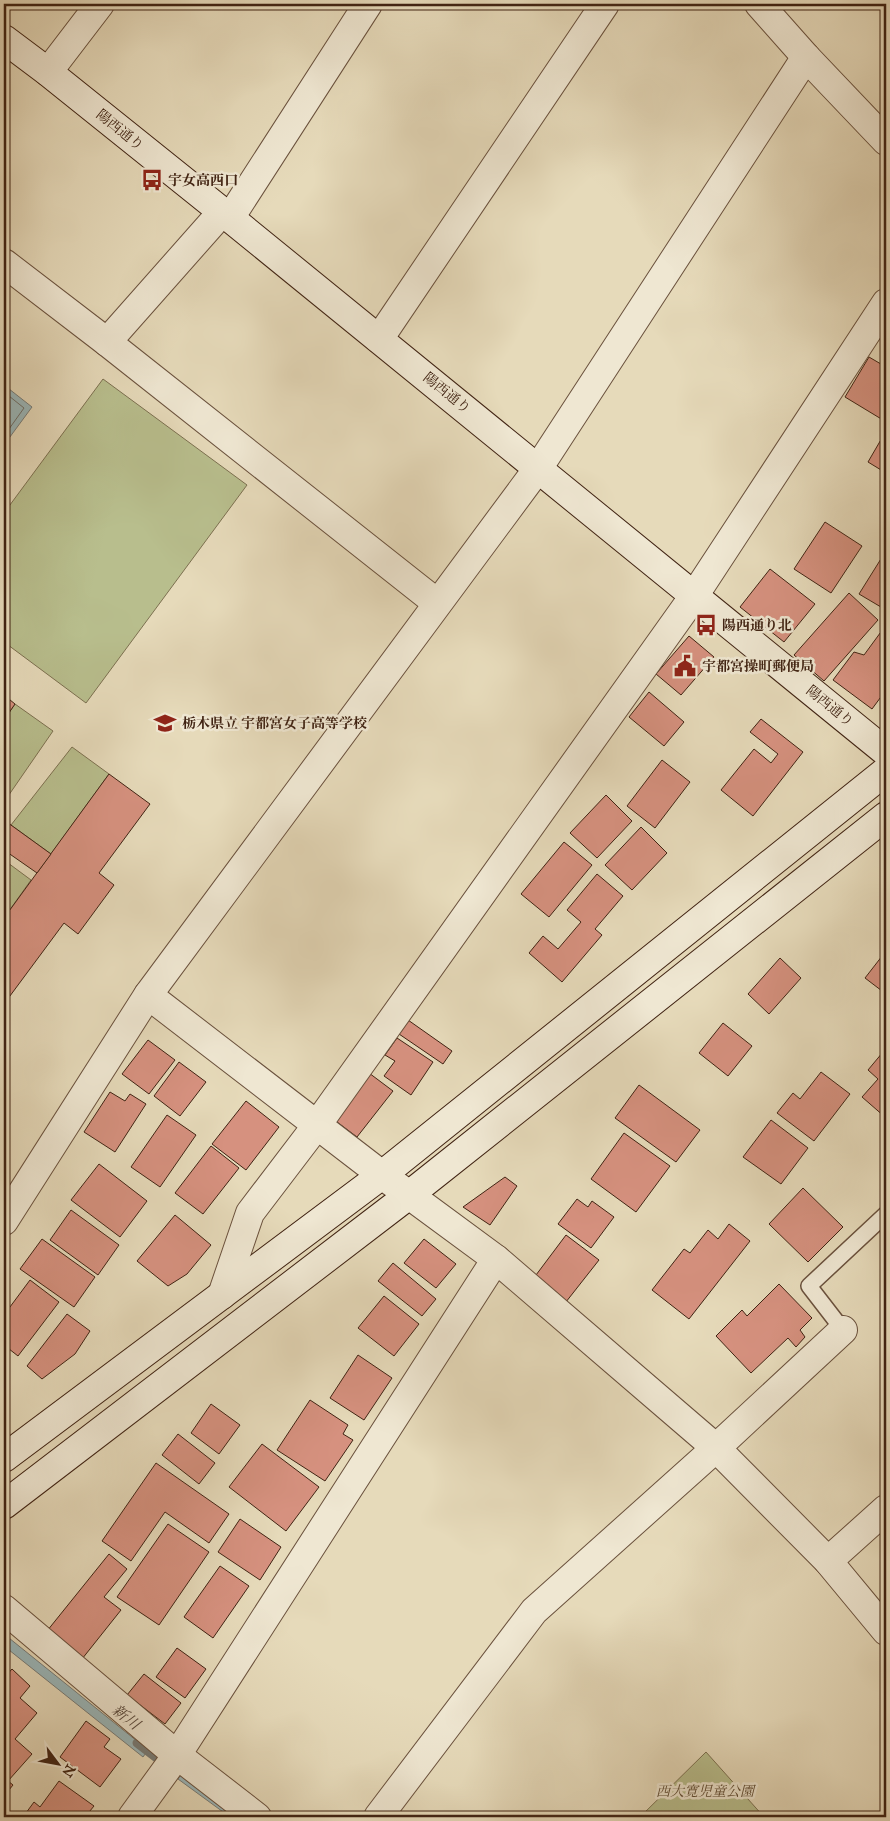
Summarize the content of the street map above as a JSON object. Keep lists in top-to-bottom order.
{
  "streets": {
    "street": ["陽西通り"]
  },
  "water": ["新川"],
  "parks": ["西大寛児童公園"],
  "places": {
    "bus stop": ["宇女高西口", "陽西通り北"],
    "public building": ["宇都宮操町郵便局"],
    "school or university": ["栃木県立 宇都宮女子高等学校"]
  },
  "north": "bottom right"
}
